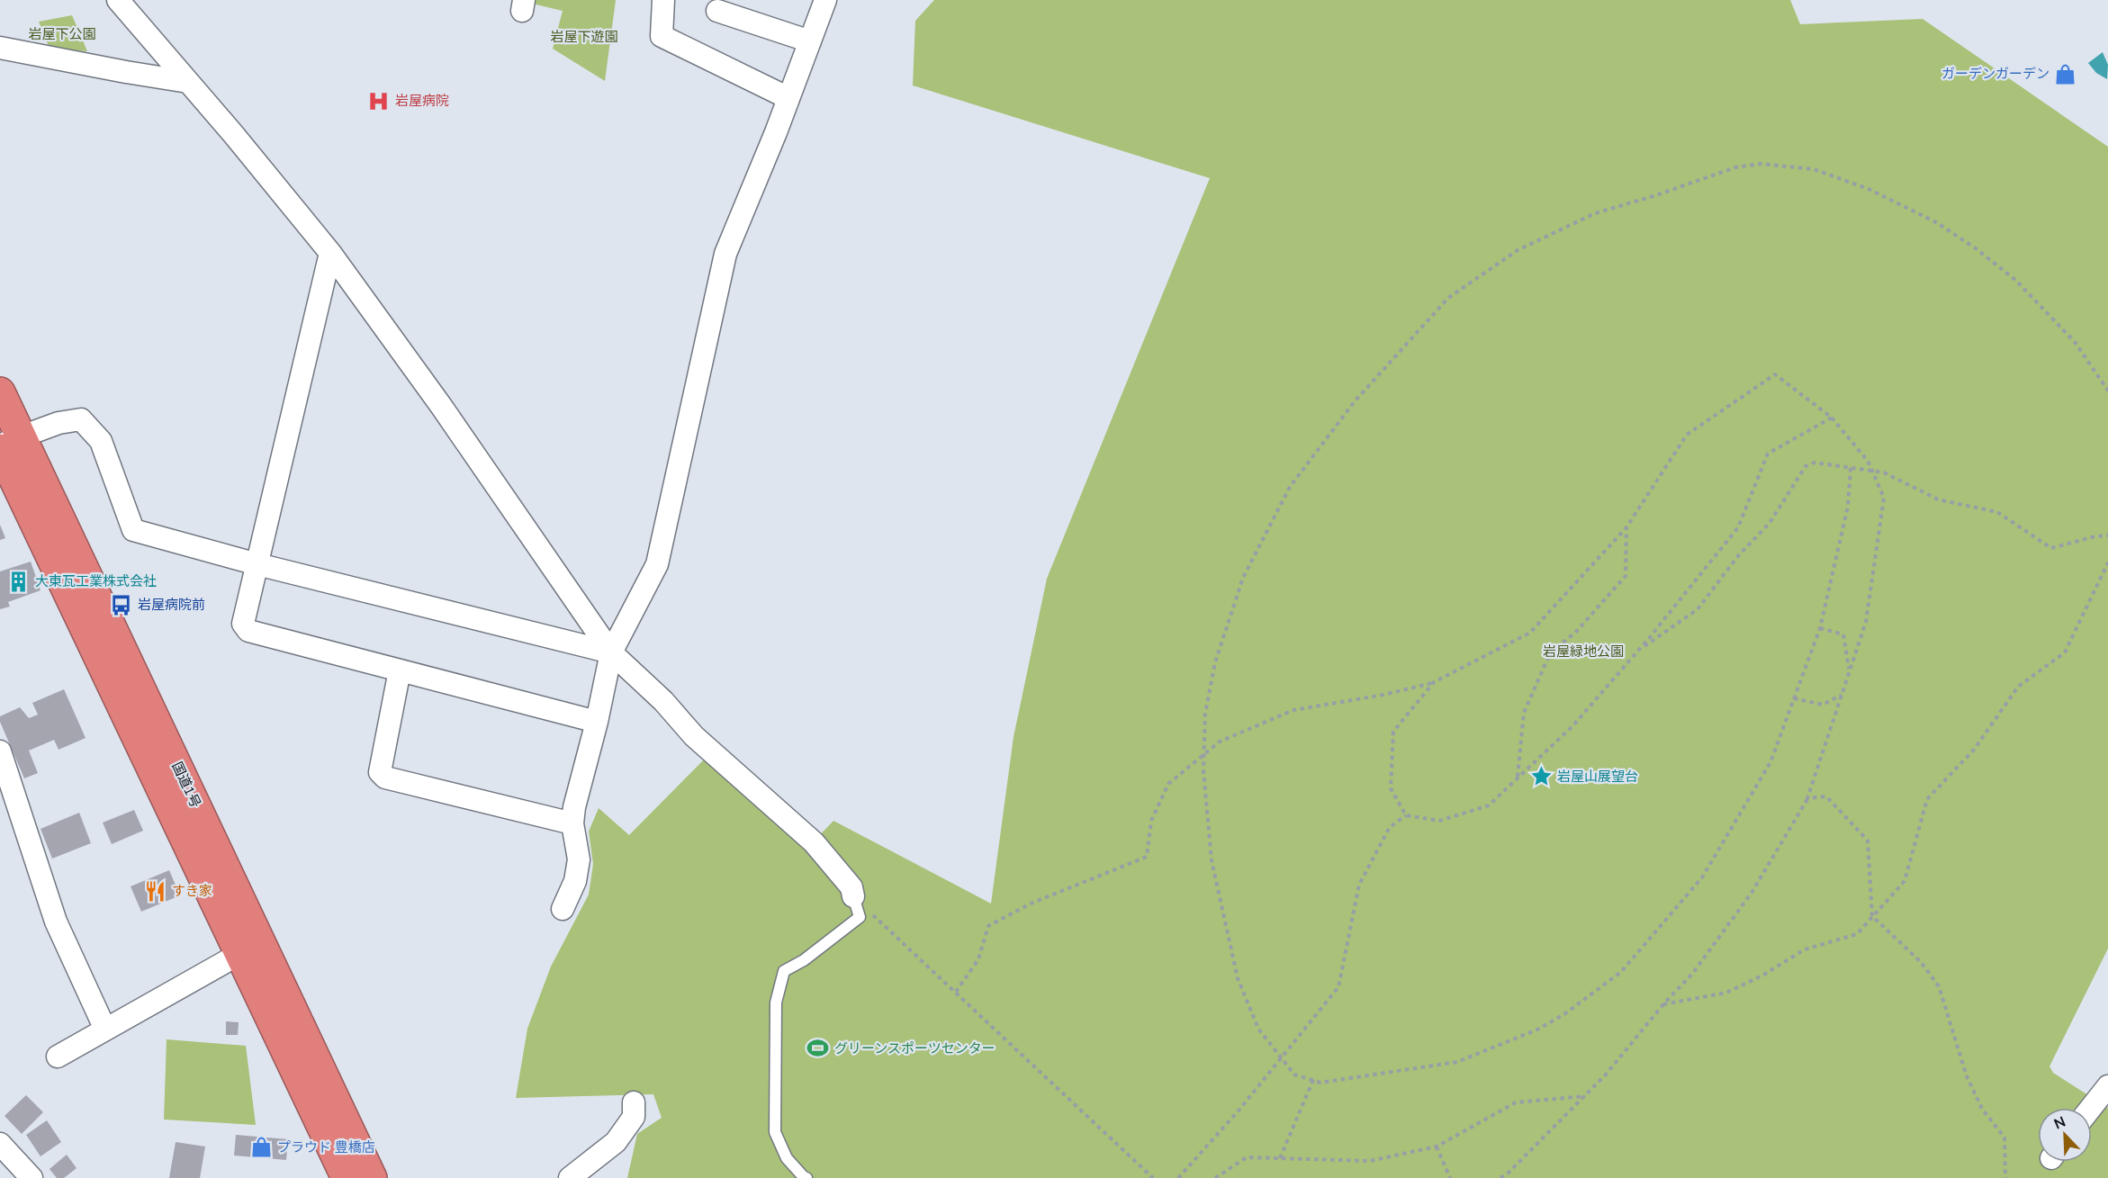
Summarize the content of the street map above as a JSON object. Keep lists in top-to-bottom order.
{
  "streets": {
    "highway": ["国道1号"]
  },
  "parks": ["岩屋下公園", "岩屋下遊園", "岩屋緑地公園"],
  "places": {
    "shop": ["ガーデンガーデン", "プラウド 豊橋店"],
    "hospital": ["岩屋病院"],
    "building": ["大東瓦工業株式会社"],
    "bus stop": ["岩屋病院前"],
    "place": ["岩屋山展望台"],
    "restaurant": ["すき家"],
    "sports": ["グリーンスポーツセンター"]
  },
  "north": "top left"
}
